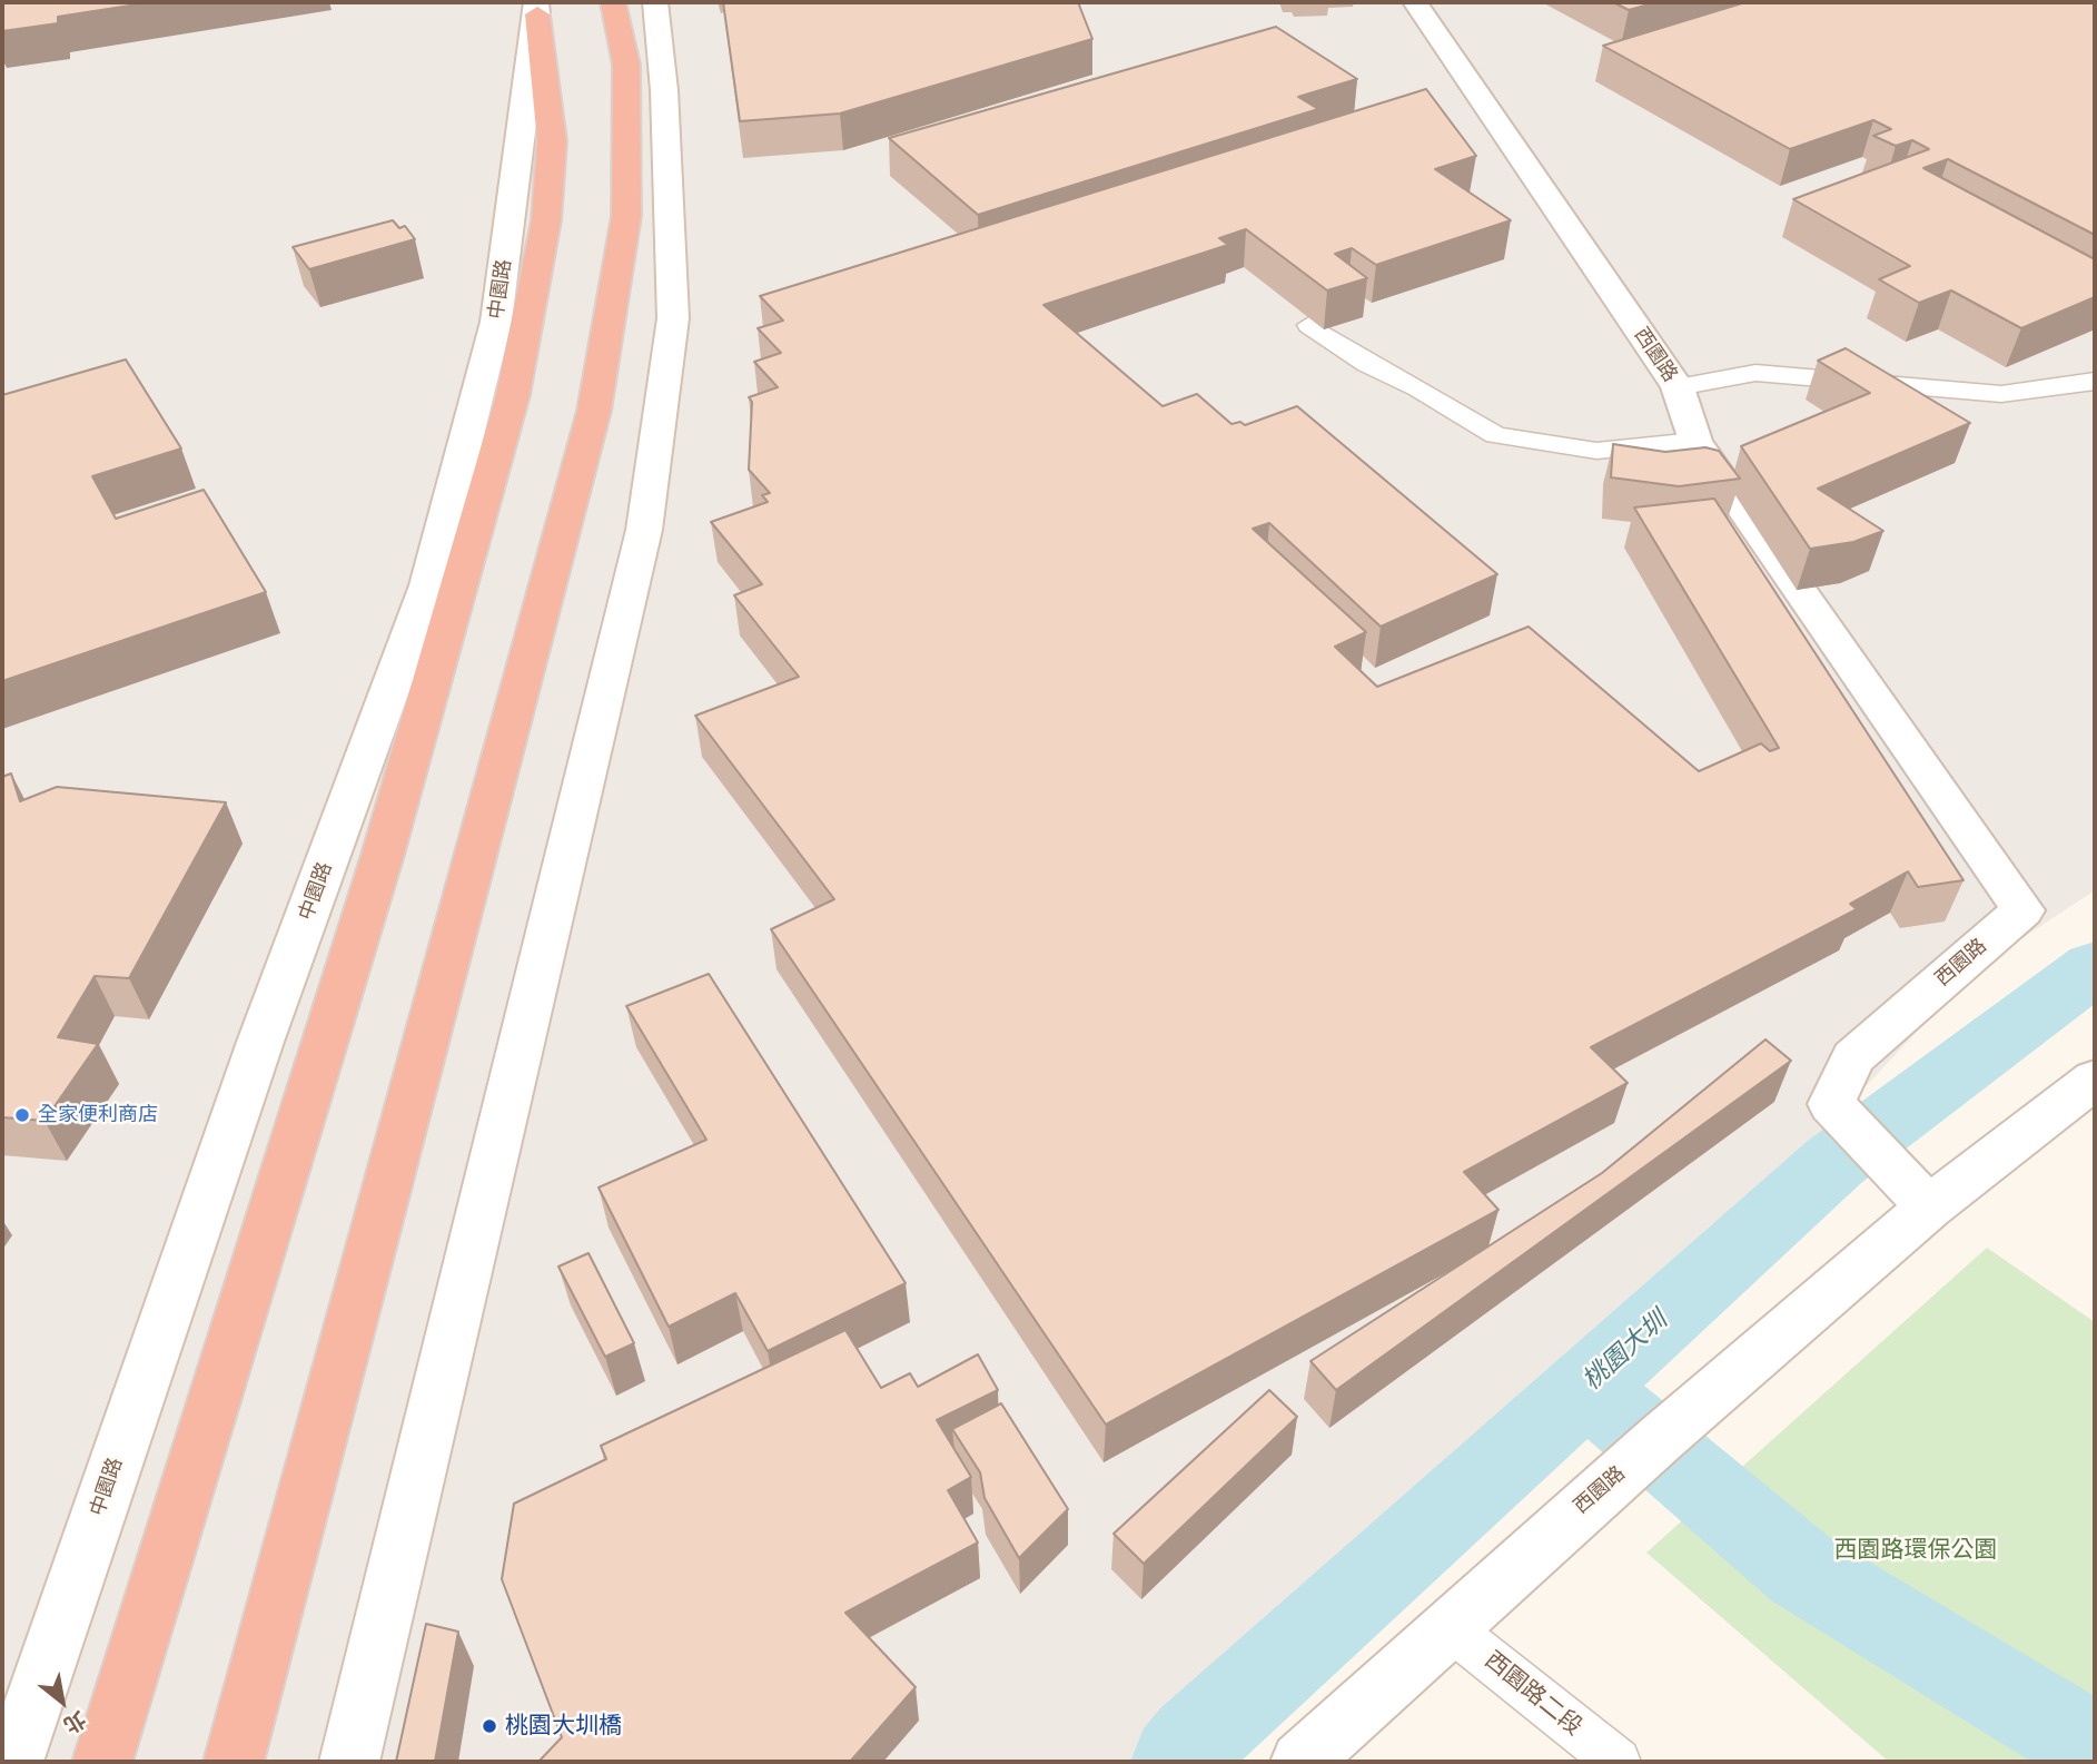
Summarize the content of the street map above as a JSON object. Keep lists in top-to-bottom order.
{
  "streets": {
    "main road": ["中園路", "西園路"],
    "lane": ["西園路二段"]
  },
  "crossings": [
    ["西園路", "西園路二段"]
  ],
  "water": ["桃園大圳"],
  "parks": ["西園路環保公園"],
  "places": ["全家便利商店", "桃園大圳橋"],
  "north": "bottom right"
}
